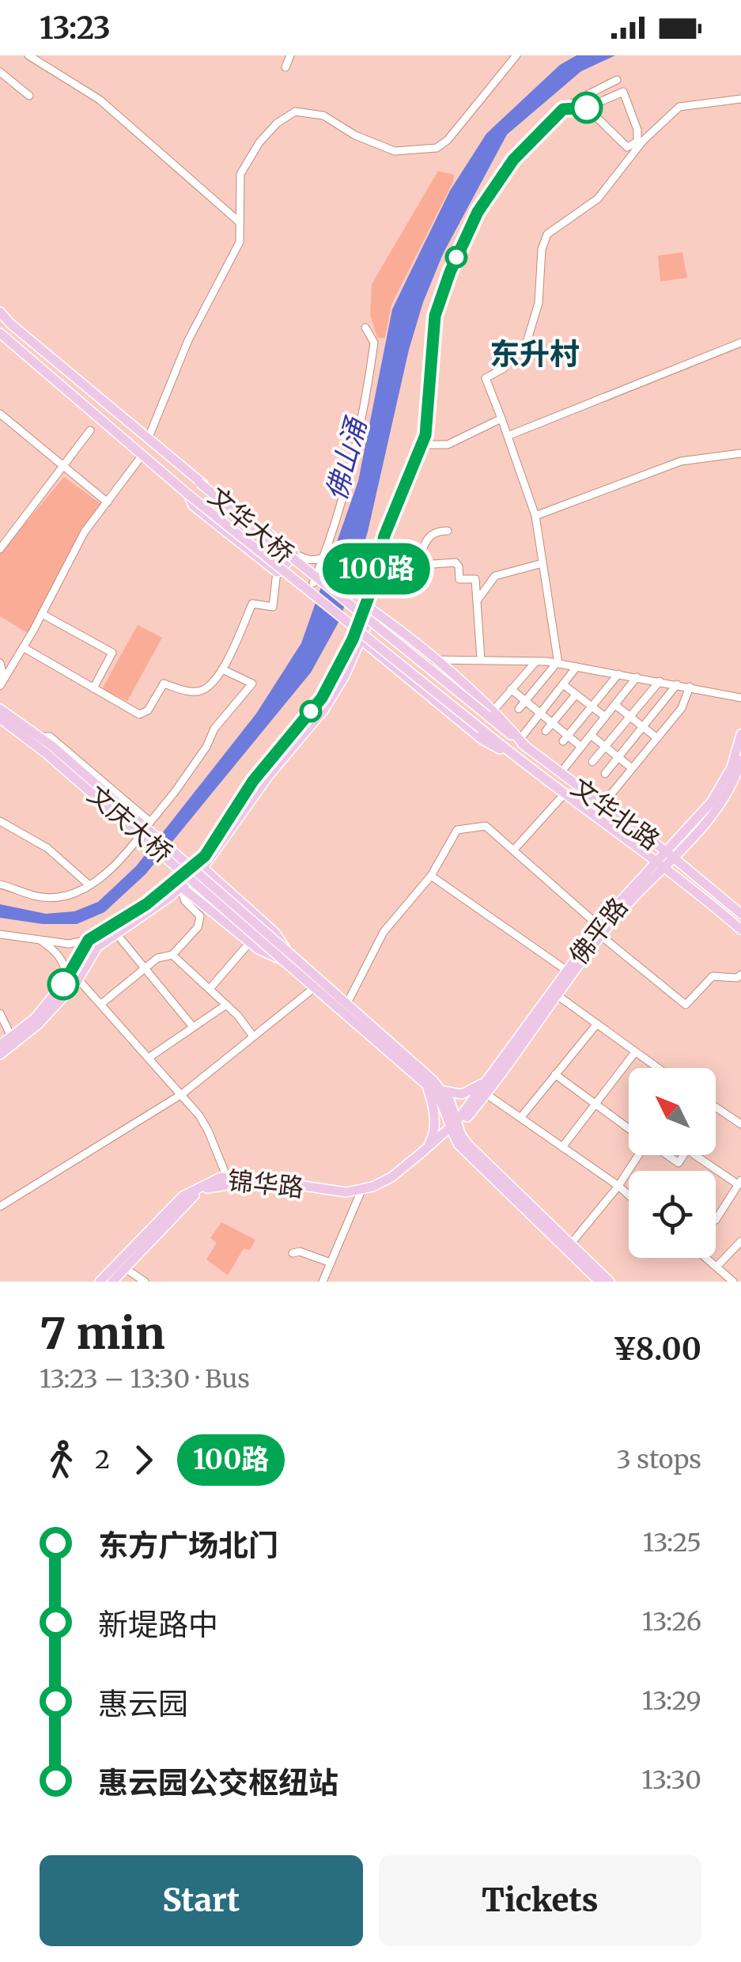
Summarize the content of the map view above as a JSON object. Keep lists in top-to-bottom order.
{
  "streets": {
    "main road": [
      "文华大桥",
      "文华北路",
      "文庆大桥",
      "佛平路",
      "锦华路"
    ]
  },
  "crossings": [
    ["文华大桥", "文华北路"],
    ["文华北路", "佛平路"],
    ["佛平路", "锦华路"]
  ],
  "districts": ["东升村"],
  "water": ["佛山涌"],
  "lines": ["bus line 100路"],
  "north": "top left",
  "page": {
    "status": "13:23",
    "on_map": "100路",
    "heading": ["7 min", "13:23 – 13:30 · Bus", "¥8.00"],
    "legs": ["2", "100路", "3 stops"],
    "list": [
      {
        "name": "东方广场北门",
        "value": "13:25"
      },
      {
        "name": "新堤路中",
        "value": "13:26"
      },
      {
        "name": "惠云园",
        "value": "13:29"
      },
      {
        "name": "惠云园公交枢纽站",
        "value": "13:30"
      }
    ],
    "buttons": ["Start", "Tickets"]
  }
}
